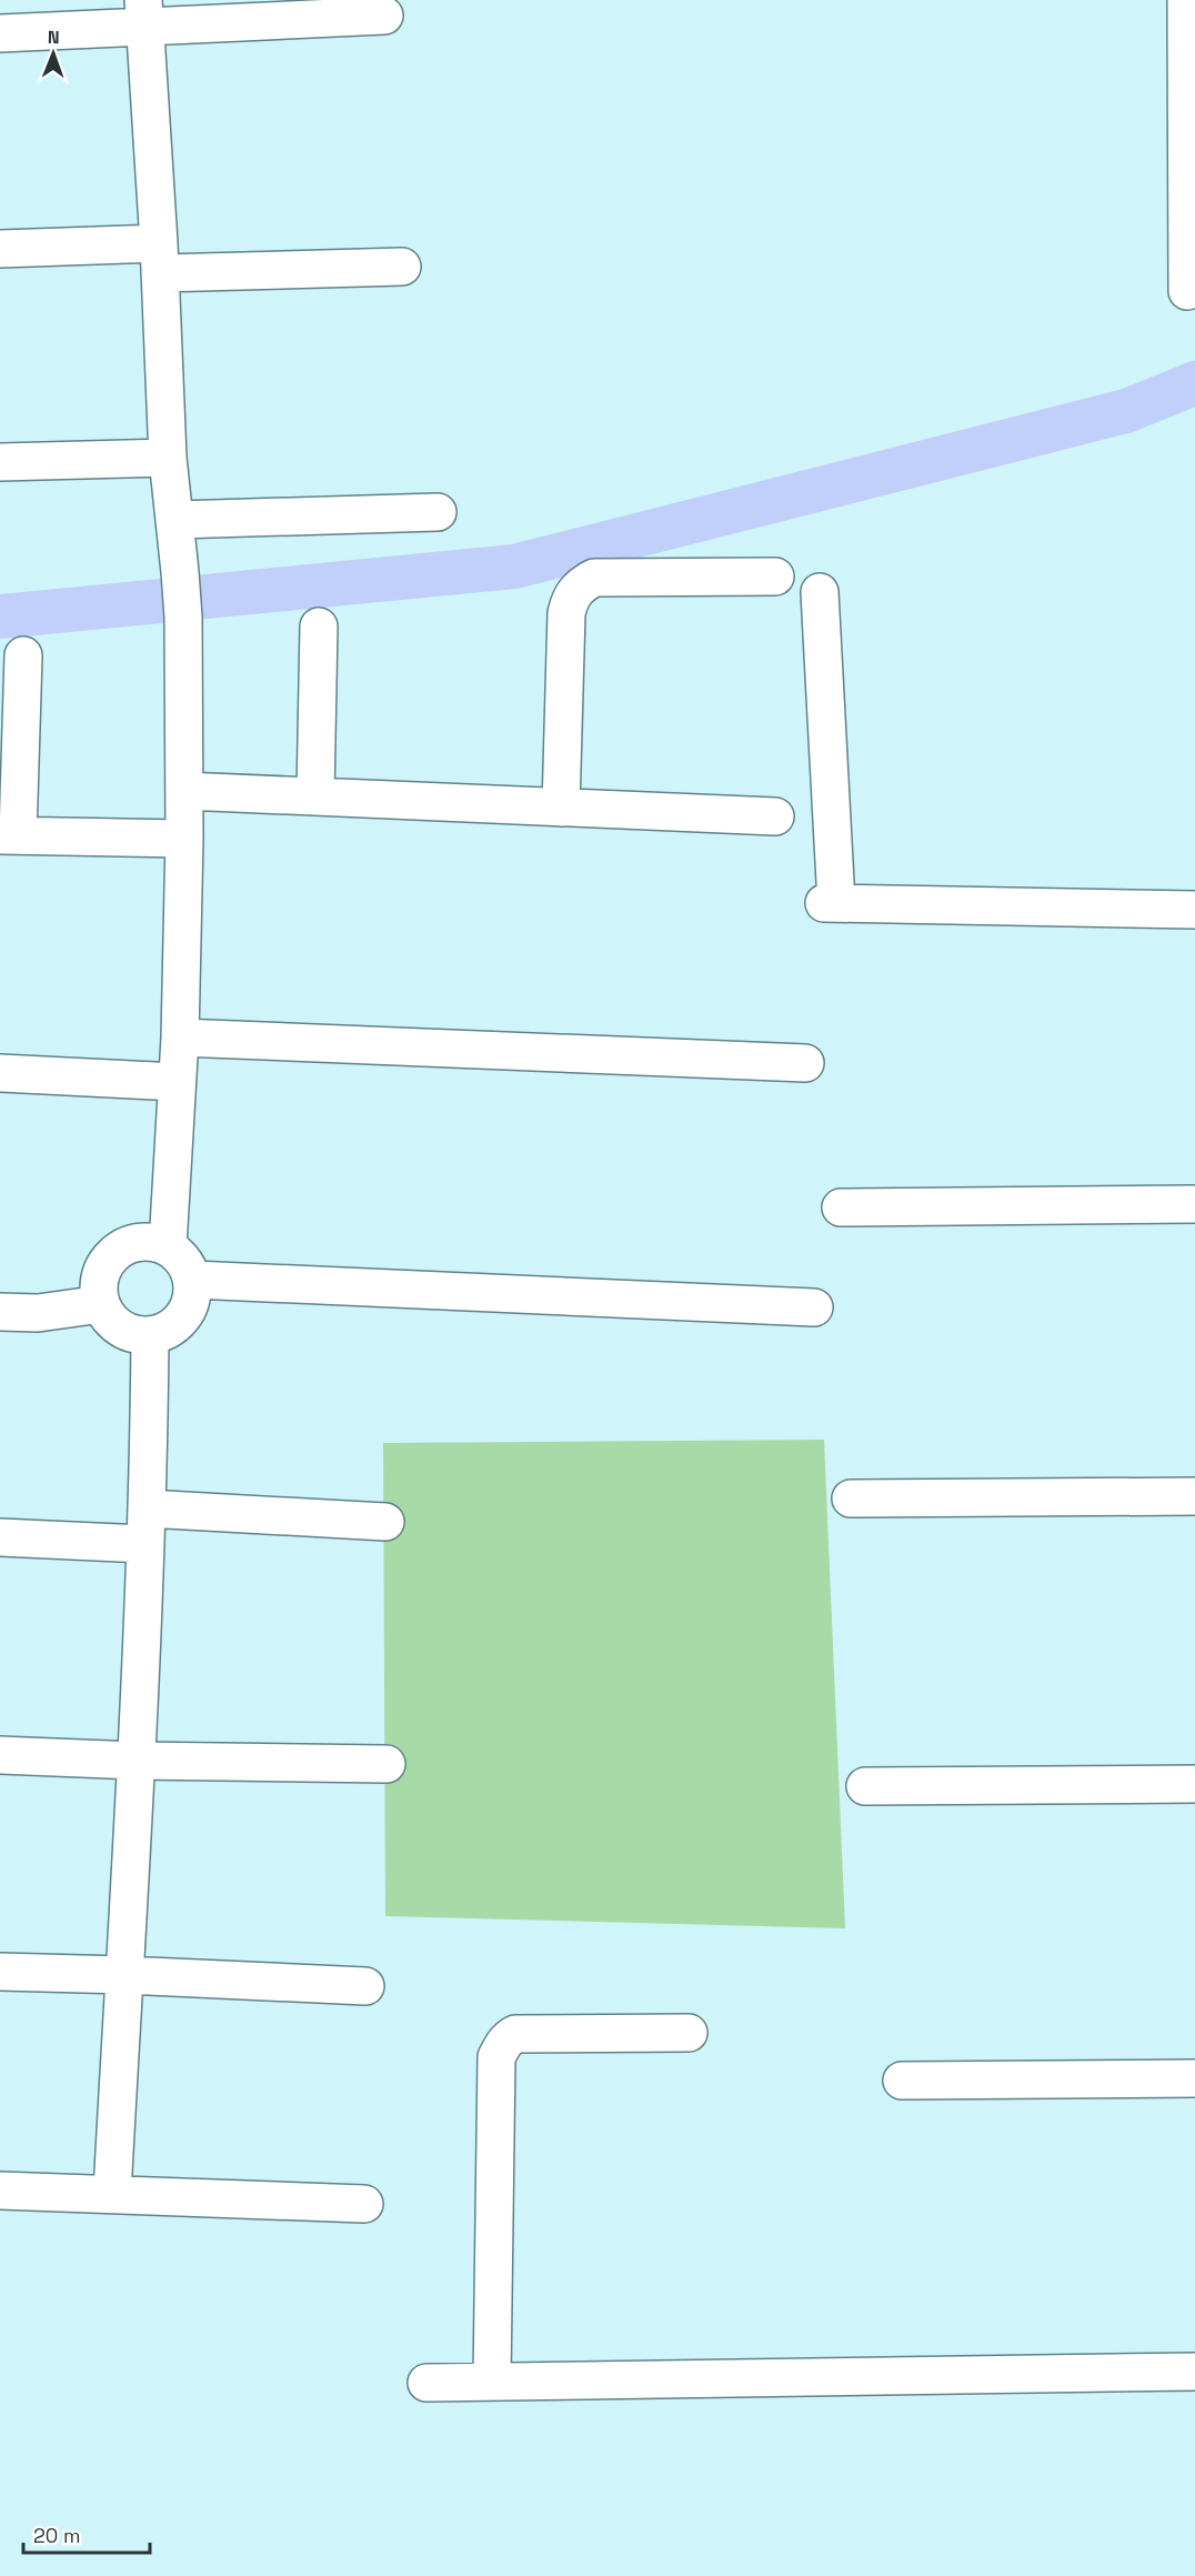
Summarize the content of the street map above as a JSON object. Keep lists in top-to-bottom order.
{
  "scale_bar": "20 m",
  "north": "top"
}
